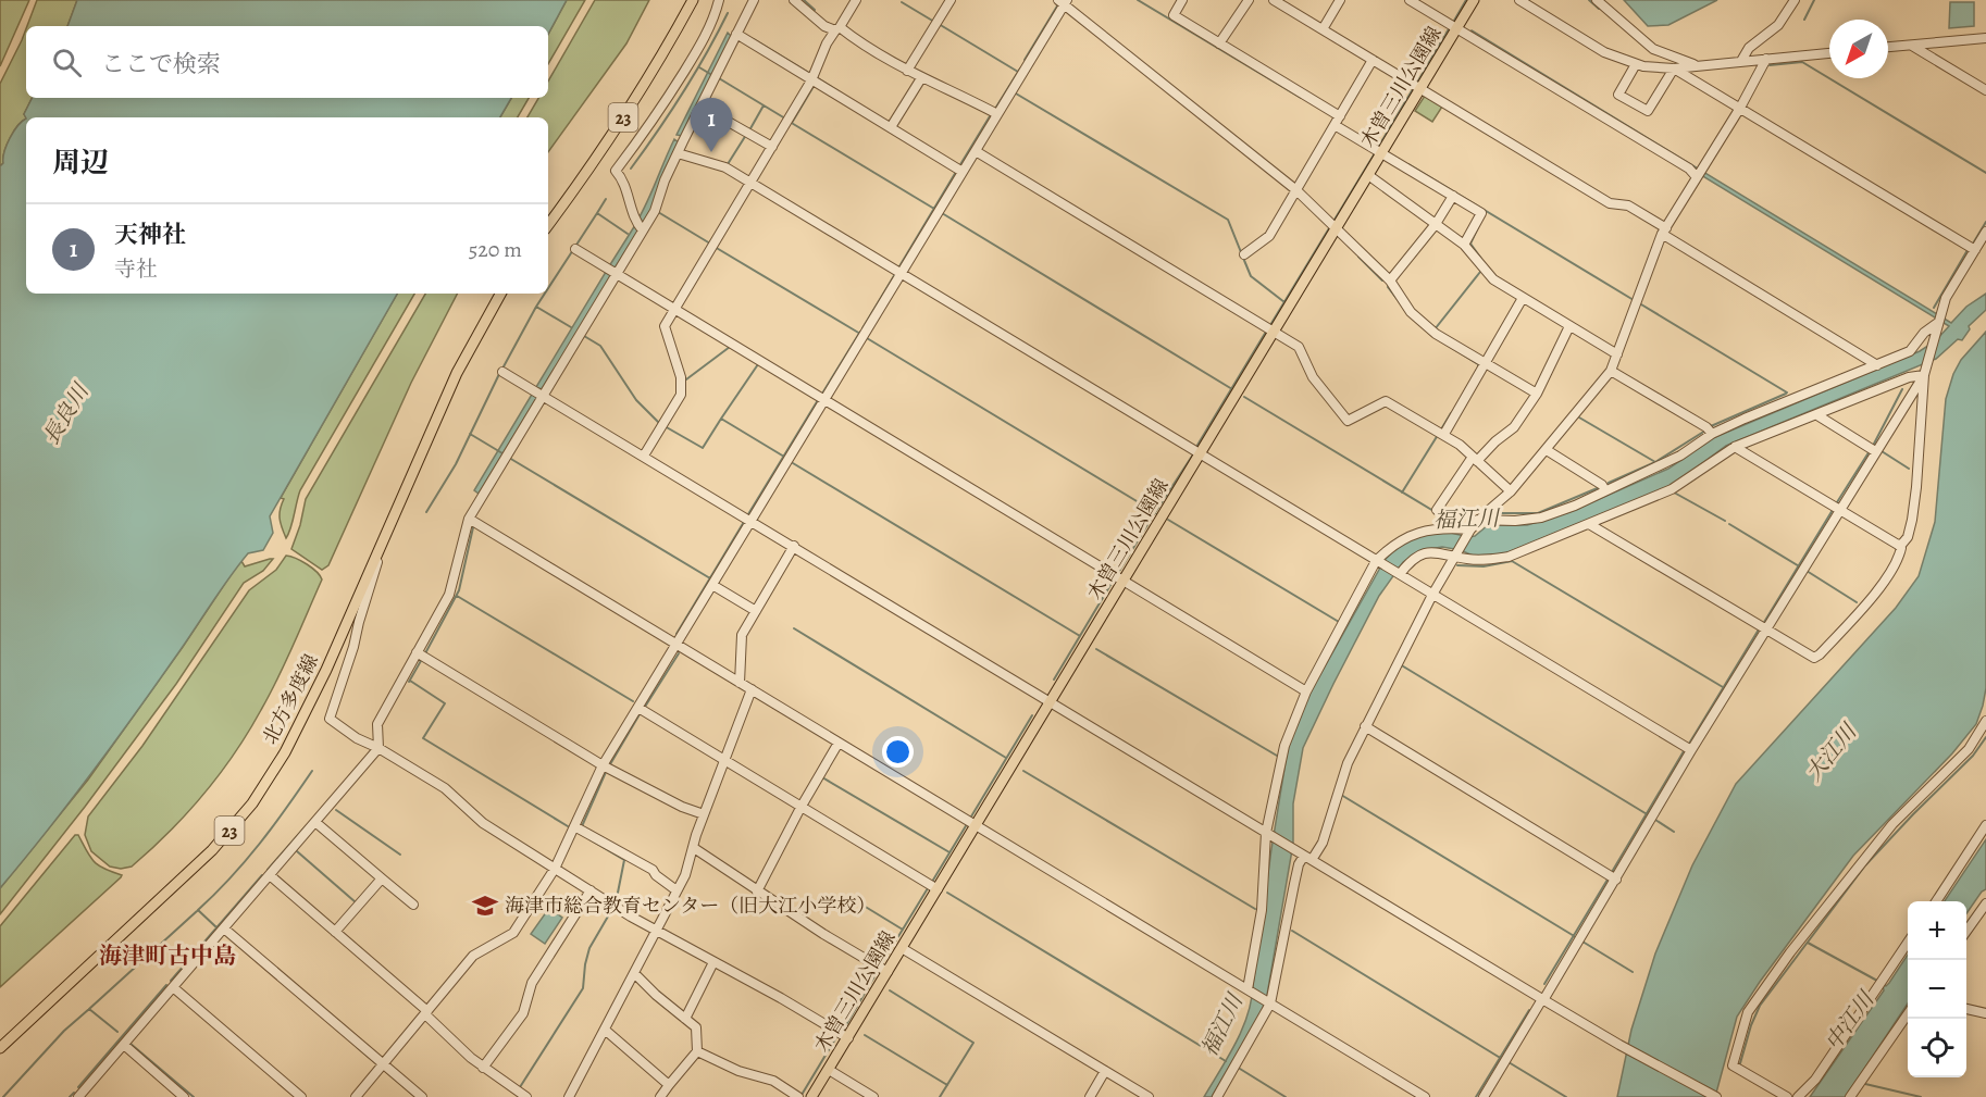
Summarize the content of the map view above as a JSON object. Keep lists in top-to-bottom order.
{
  "streets": {
    "main road": ["木曽三川公園線", "23", "北方多度線"]
  },
  "districts": ["海津町古中島"],
  "water": [
    "長良川",
    "福江川",
    "大江川",
    "中江川"
  ],
  "places": {
    "school or university": ["海津市総合教育センター（旧大江小学校）"]
  },
  "north": "bottom left",
  "page": {
    "search": "ここで検索",
    "pins": "1",
    "heading": "周辺",
    "list": [
      {
        "mark": "1",
        "name": "天神社",
        "note": "寺社",
        "value": "520 m"
      }
    ],
    "map_buttons": ["+", "−"]
  }
}
